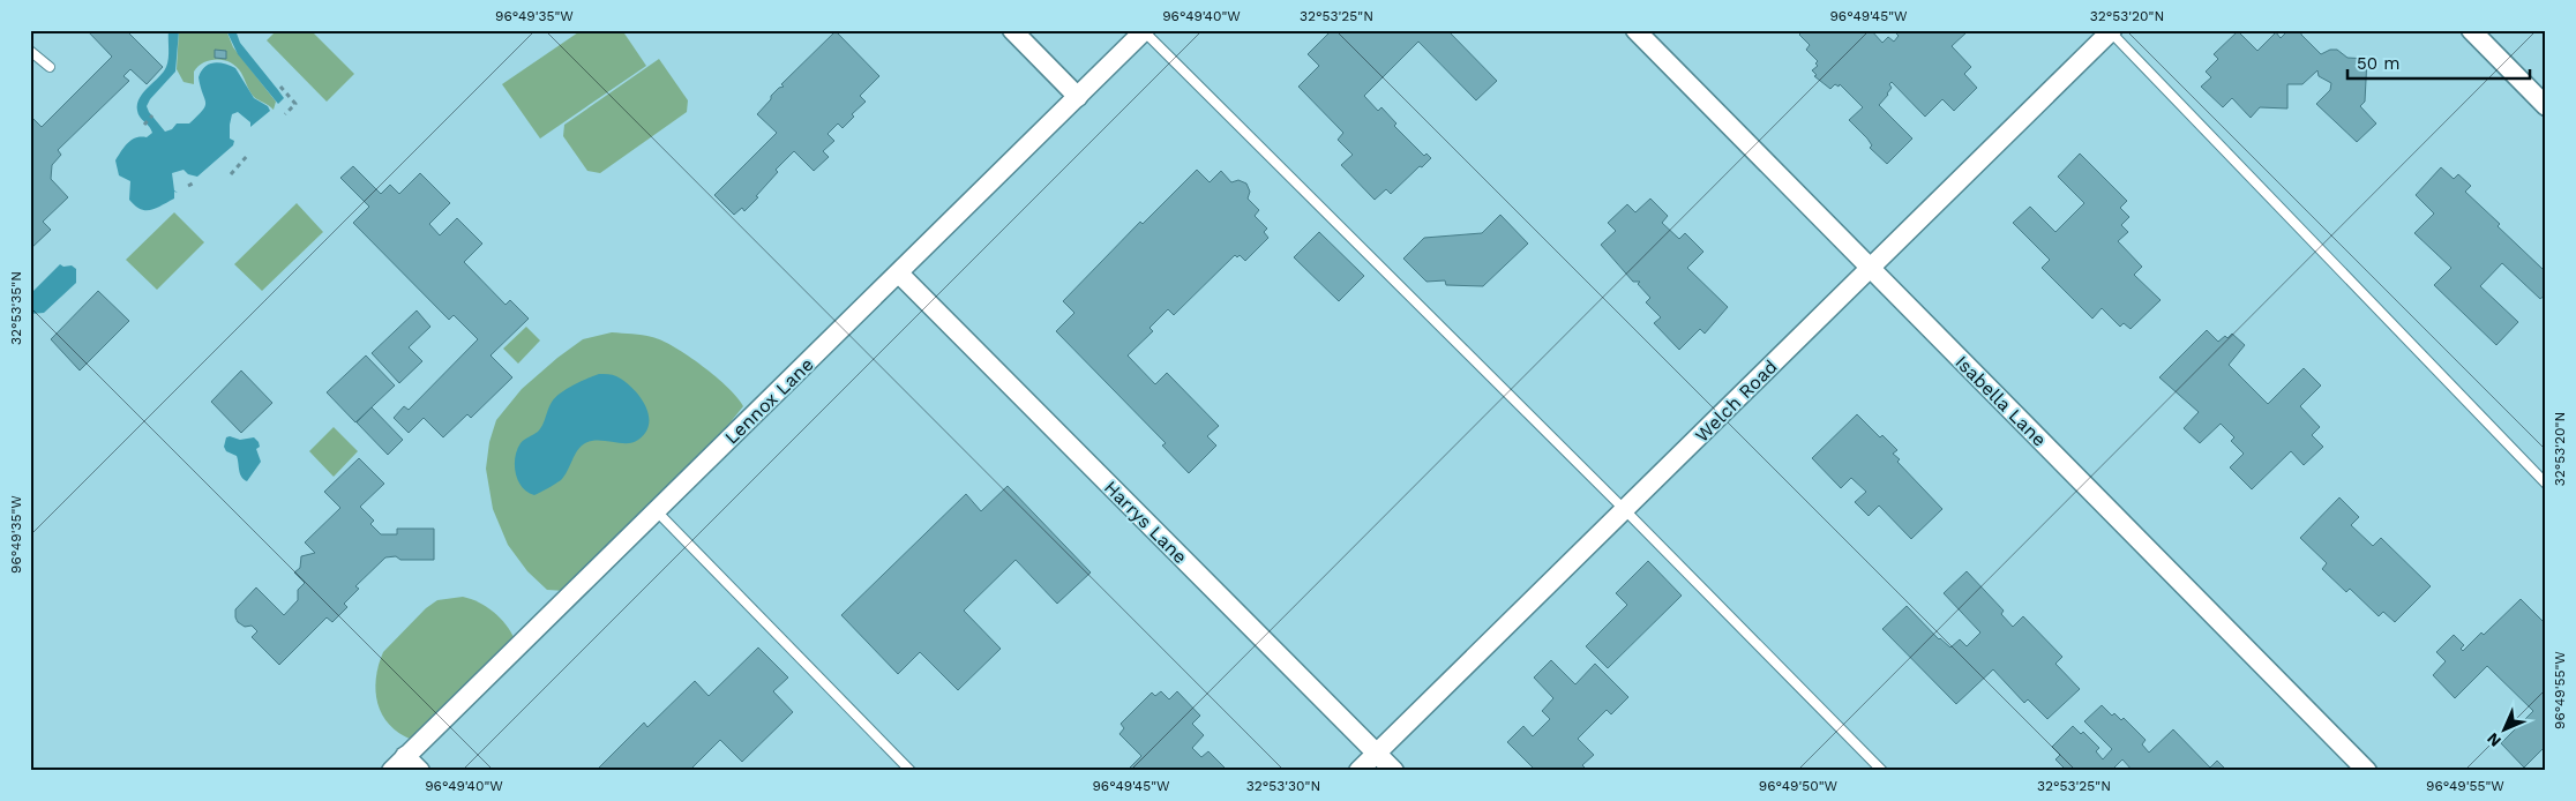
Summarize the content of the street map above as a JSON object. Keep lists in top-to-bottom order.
{
  "streets": {
    "street": [
      "Lennox Lane",
      "Welch Road",
      "Isabella Lane",
      "Harrys Lane"
    ]
  },
  "crossings": [
    ["Lennox Lane", "Harrys Lane"],
    ["Welch Road", "Isabella Lane"],
    ["Welch Road", "Harrys Lane"]
  ],
  "scale_bar": "50 m",
  "north": "bottom left",
  "coordinates": [
    "96°49'35\"W",
    "96°49'40\"W",
    "32°53'25\"N",
    "96°49'45\"W",
    "32°53'20\"N",
    "32°53'35\"N",
    "96°49'55\"W",
    "32°53'30\"N",
    "96°49'50\"W"
  ]
}
